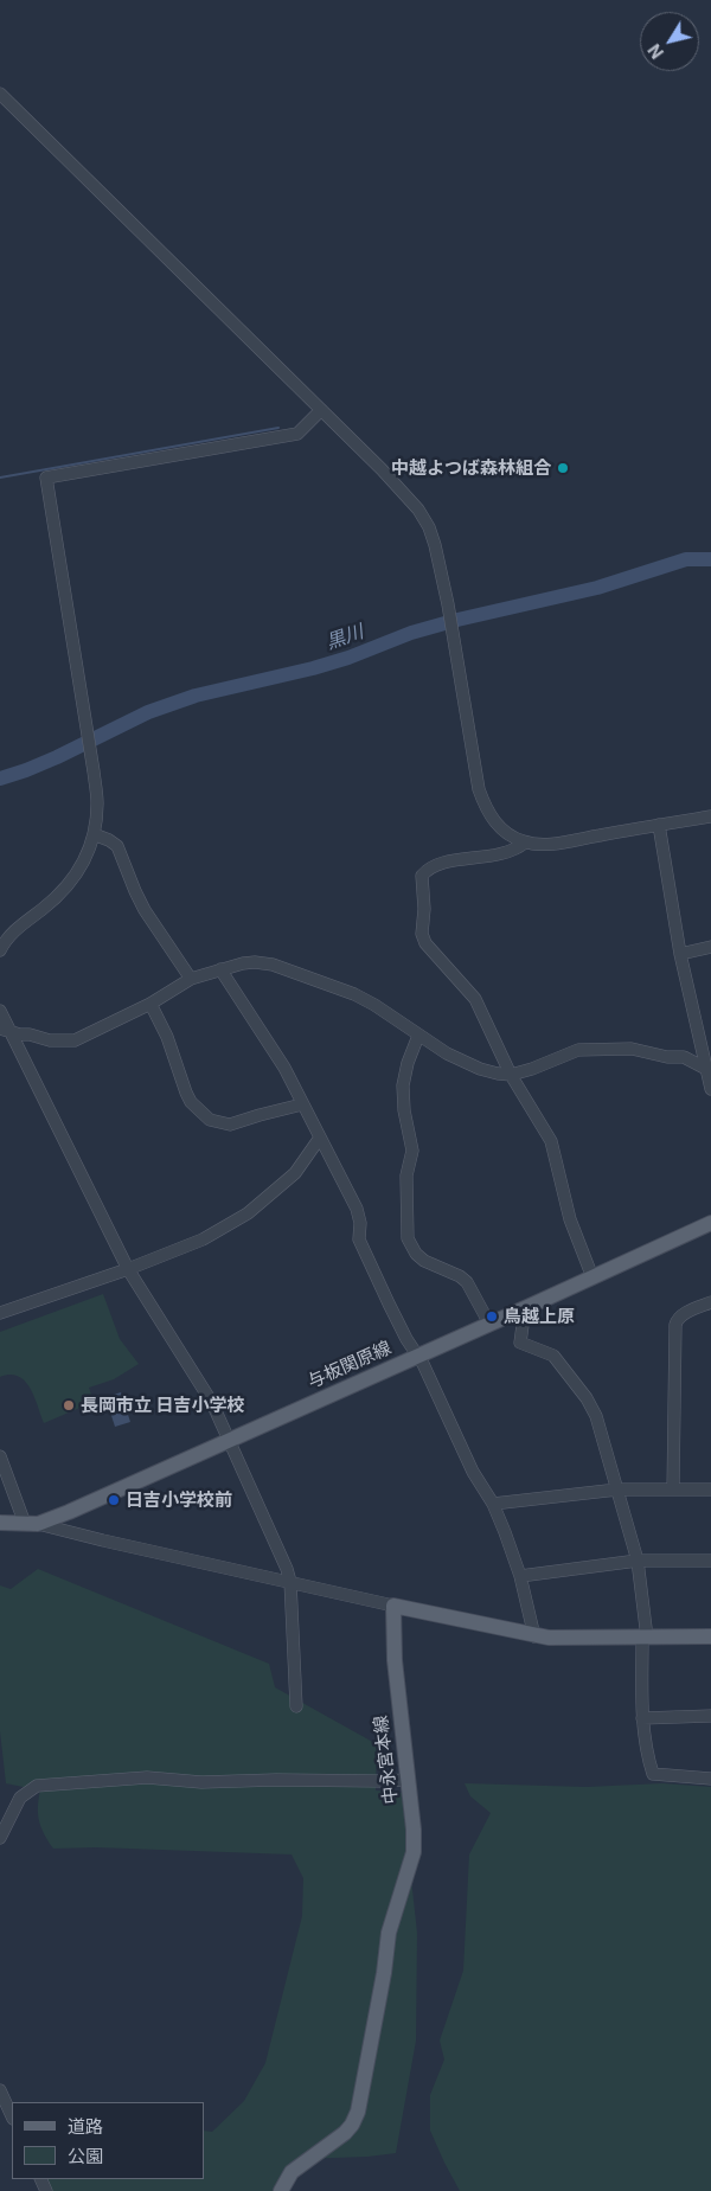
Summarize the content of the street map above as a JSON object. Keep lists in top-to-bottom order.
{
  "streets": {
    "main road": ["与板関原線", "中永宮本線"]
  },
  "water": ["黒川"],
  "places": [
    "中越よつば森林組合",
    "鳥越上原",
    "長岡市立 日吉小学校",
    "日吉小学校前"
  ],
  "legend": ["道路", "公園"],
  "north": "bottom left"
}
